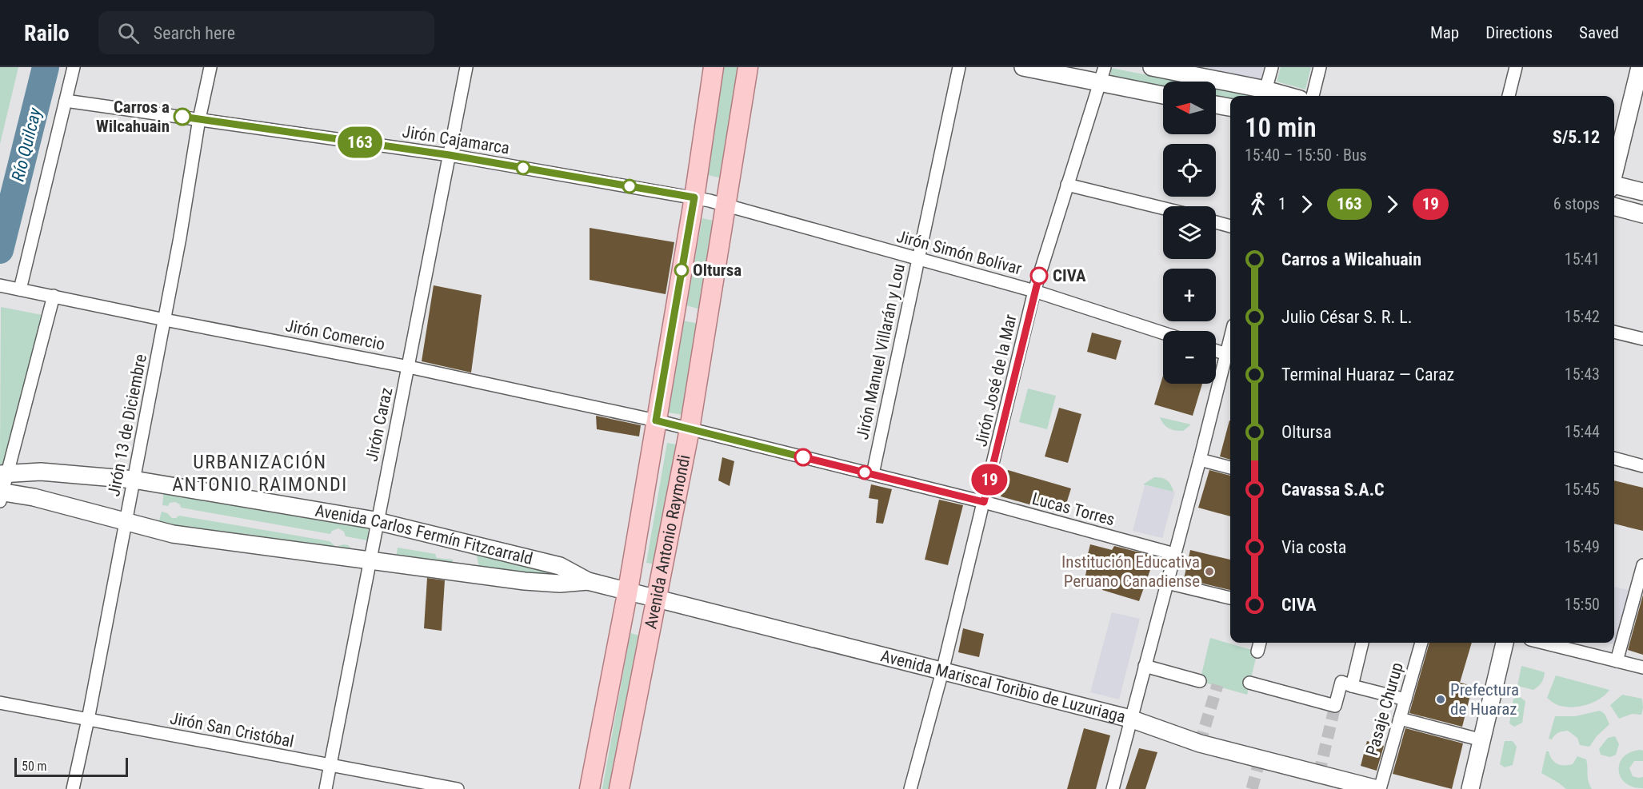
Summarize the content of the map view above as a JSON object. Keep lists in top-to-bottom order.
{
  "streets": {
    "main road": ["Avenida Carlos Fermín Fitzcarrald", "Avenida Antonio Raymondi", "Avenida Mariscal Toribio de Luzuriaga"],
    "street": [
      "Jirón Cajamarca",
      "Jirón Simón Bolívar",
      "Jirón Comercio",
      "Jirón Manuel Villarán y Lou",
      "Jirón José de la Mar",
      "Jirón Caraz",
      "Jirón 13 de Diciembre",
      "Lucas Torres",
      "Pasaje Churup",
      "Jirón San Cristóbal"
    ]
  },
  "crossings": [
    ["Jirón Cajamarca", "Jirón Simón Bolívar"],
    ["Jirón Cajamarca", "Jirón Caraz"],
    ["Jirón Cajamarca", "Jirón 13 de Diciembre"],
    ["Jirón Cajamarca", "Avenida Antonio Raymondi"],
    ["Jirón Simón Bolívar", "Jirón Manuel Villarán y Lou"],
    ["Jirón Simón Bolívar", "Jirón José de la Mar"],
    ["Jirón Simón Bolívar", "Avenida Antonio Raymondi"],
    ["Jirón Comercio", "Jirón Caraz"],
    ["Jirón Comercio", "Jirón 13 de Diciembre"],
    ["Jirón Comercio", "Lucas Torres"],
    ["Jirón Comercio", "Avenida Antonio Raymondi"],
    ["Jirón Manuel Villarán y Lou", "Lucas Torres"],
    ["Jirón José de la Mar", "Lucas Torres"],
    ["Jirón José de la Mar", "Avenida Mariscal Toribio de Luzuriaga"],
    ["Jirón Caraz", "Avenida Carlos Fermín Fitzcarrald"],
    ["Jirón Caraz", "Jirón San Cristóbal"],
    ["Jirón 13 de Diciembre", "Avenida Carlos Fermín Fitzcarrald"],
    ["Jirón 13 de Diciembre", "Jirón San Cristóbal"],
    ["Lucas Torres", "Avenida Antonio Raymondi"],
    ["Avenida Carlos Fermín Fitzcarrald", "Avenida Antonio Raymondi"],
    ["Avenida Carlos Fermín Fitzcarrald", "Avenida Mariscal Toribio de Luzuriaga"],
    ["Avenida Antonio Raymondi", "Avenida Mariscal Toribio de Luzuriaga"],
    ["Avenida Mariscal Toribio de Luzuriaga", "Pasaje Churup"]
  ],
  "districts": ["URBANIZACIÓN ANTONIO RAIMONDI"],
  "water": ["Río Quilcay"],
  "places": [
    "Carros a Wilcahuain",
    "Oltursa",
    "CIVA",
    "Institución Educativa Peruano Canadiense",
    "Prefectura de Huaraz"
  ],
  "lines": ["bus line 163", "bus line 19"],
  "scale_bar": "50 m",
  "north": "left",
  "page": {
    "header": "Railo",
    "search": "Search here",
    "nav": ["Map", "Directions", "Saved"],
    "on_map": ["163", "19"],
    "map_buttons": ["+", "−"],
    "heading": ["10 min", "15:40 – 15:50 · Bus", "S/5.12"],
    "legs": [
      "1",
      "163",
      "19",
      "6 stops"
    ],
    "list": [
      {
        "name": "Carros a Wilcahuain",
        "value": "15:41"
      },
      {
        "name": "Julio César S. R. L.",
        "value": "15:42"
      },
      {
        "name": "Terminal Huaraz — Caraz",
        "value": "15:43"
      },
      {
        "name": "Oltursa",
        "value": "15:44"
      },
      {
        "name": "Cavassa S.A.C",
        "value": "15:45"
      },
      {
        "name": "Via costa",
        "value": "15:49"
      },
      {
        "name": "CIVA",
        "value": "15:50"
      }
    ],
    "scale": "50 m"
  }
}
